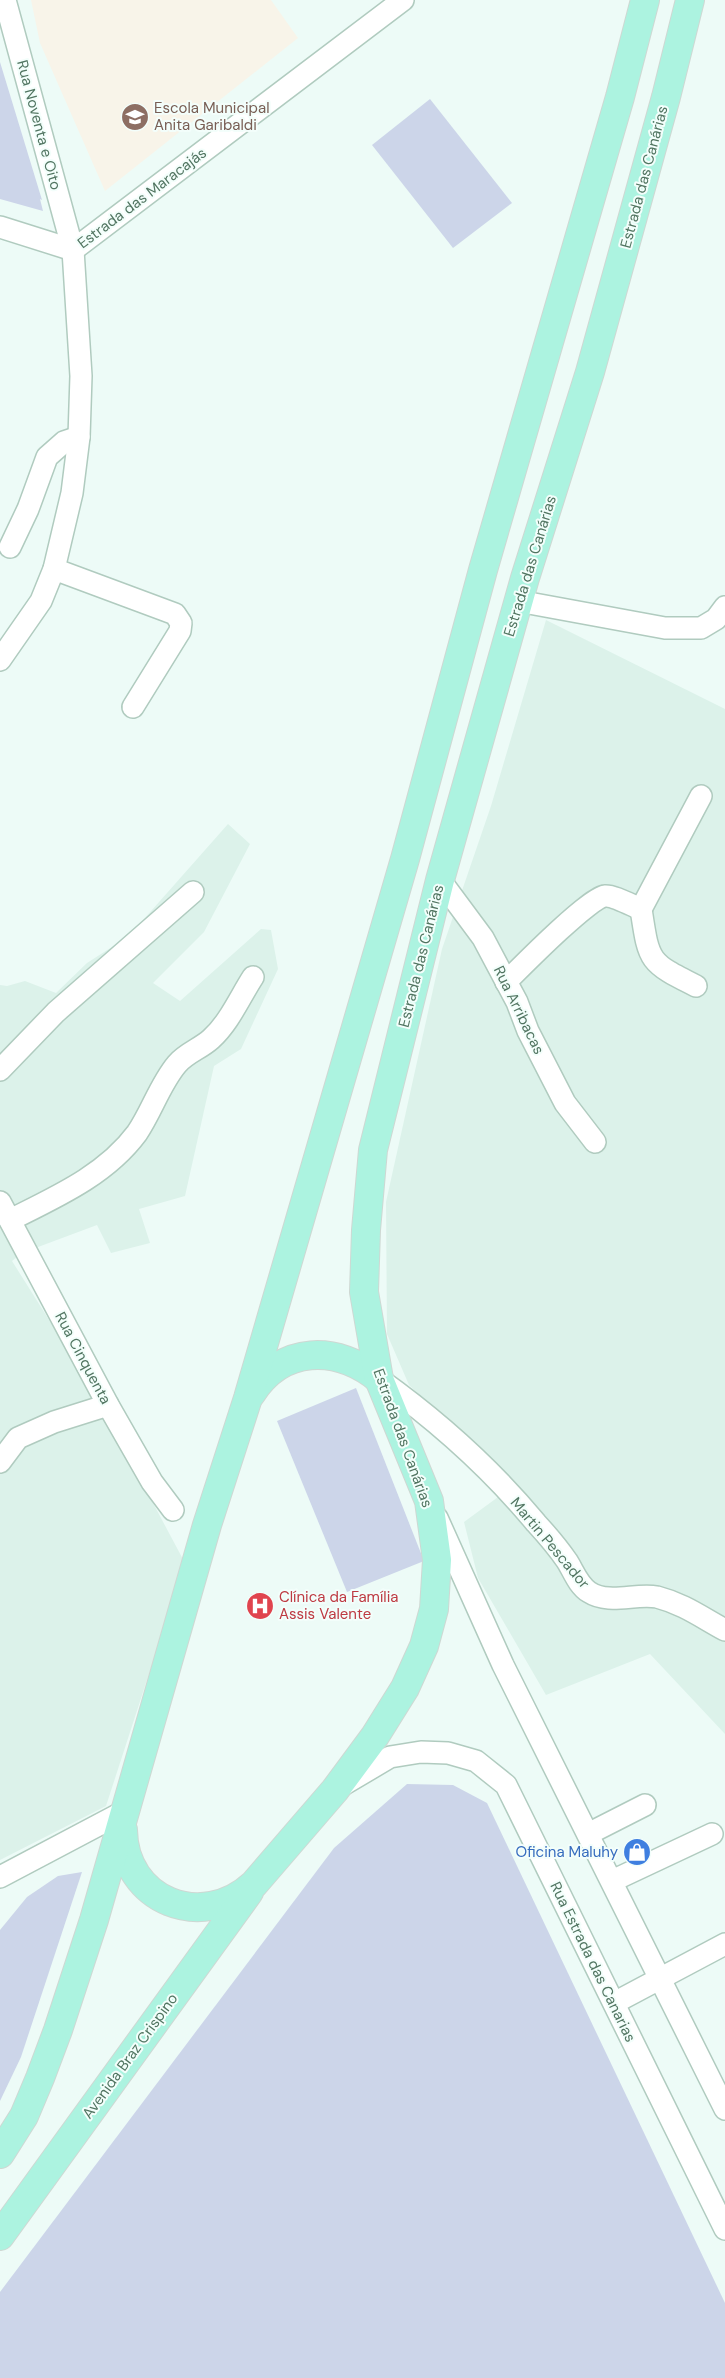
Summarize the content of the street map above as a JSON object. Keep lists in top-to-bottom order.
{
  "streets": {
    "main road": ["Estrada das Canárias", "Avenida Braz Crispino"],
    "street": [
      "Rua Noventa e Oito",
      "Estrada das Maracajás",
      "Rua Arribacas",
      "Rua Cinquenta",
      "Martin Pescador",
      "Rua Estrada das Canarias"
    ]
  },
  "crossings": [
    ["Rua Noventa e Oito", "Estrada das Maracajás"],
    ["Estrada das Canárias", "Rua Arribacas"],
    ["Estrada das Canárias", "Martin Pescador"],
    ["Estrada das Canárias", "Rua Estrada das Canarias"],
    ["Estrada das Canárias", "Avenida Braz Crispino"]
  ],
  "places": {
    "school or university": ["Escola Municipal Anita Garibaldi"],
    "hospital": ["Clínica da Família Assis Valente"],
    "shop": ["Oficina Maluhy"]
  }
}
